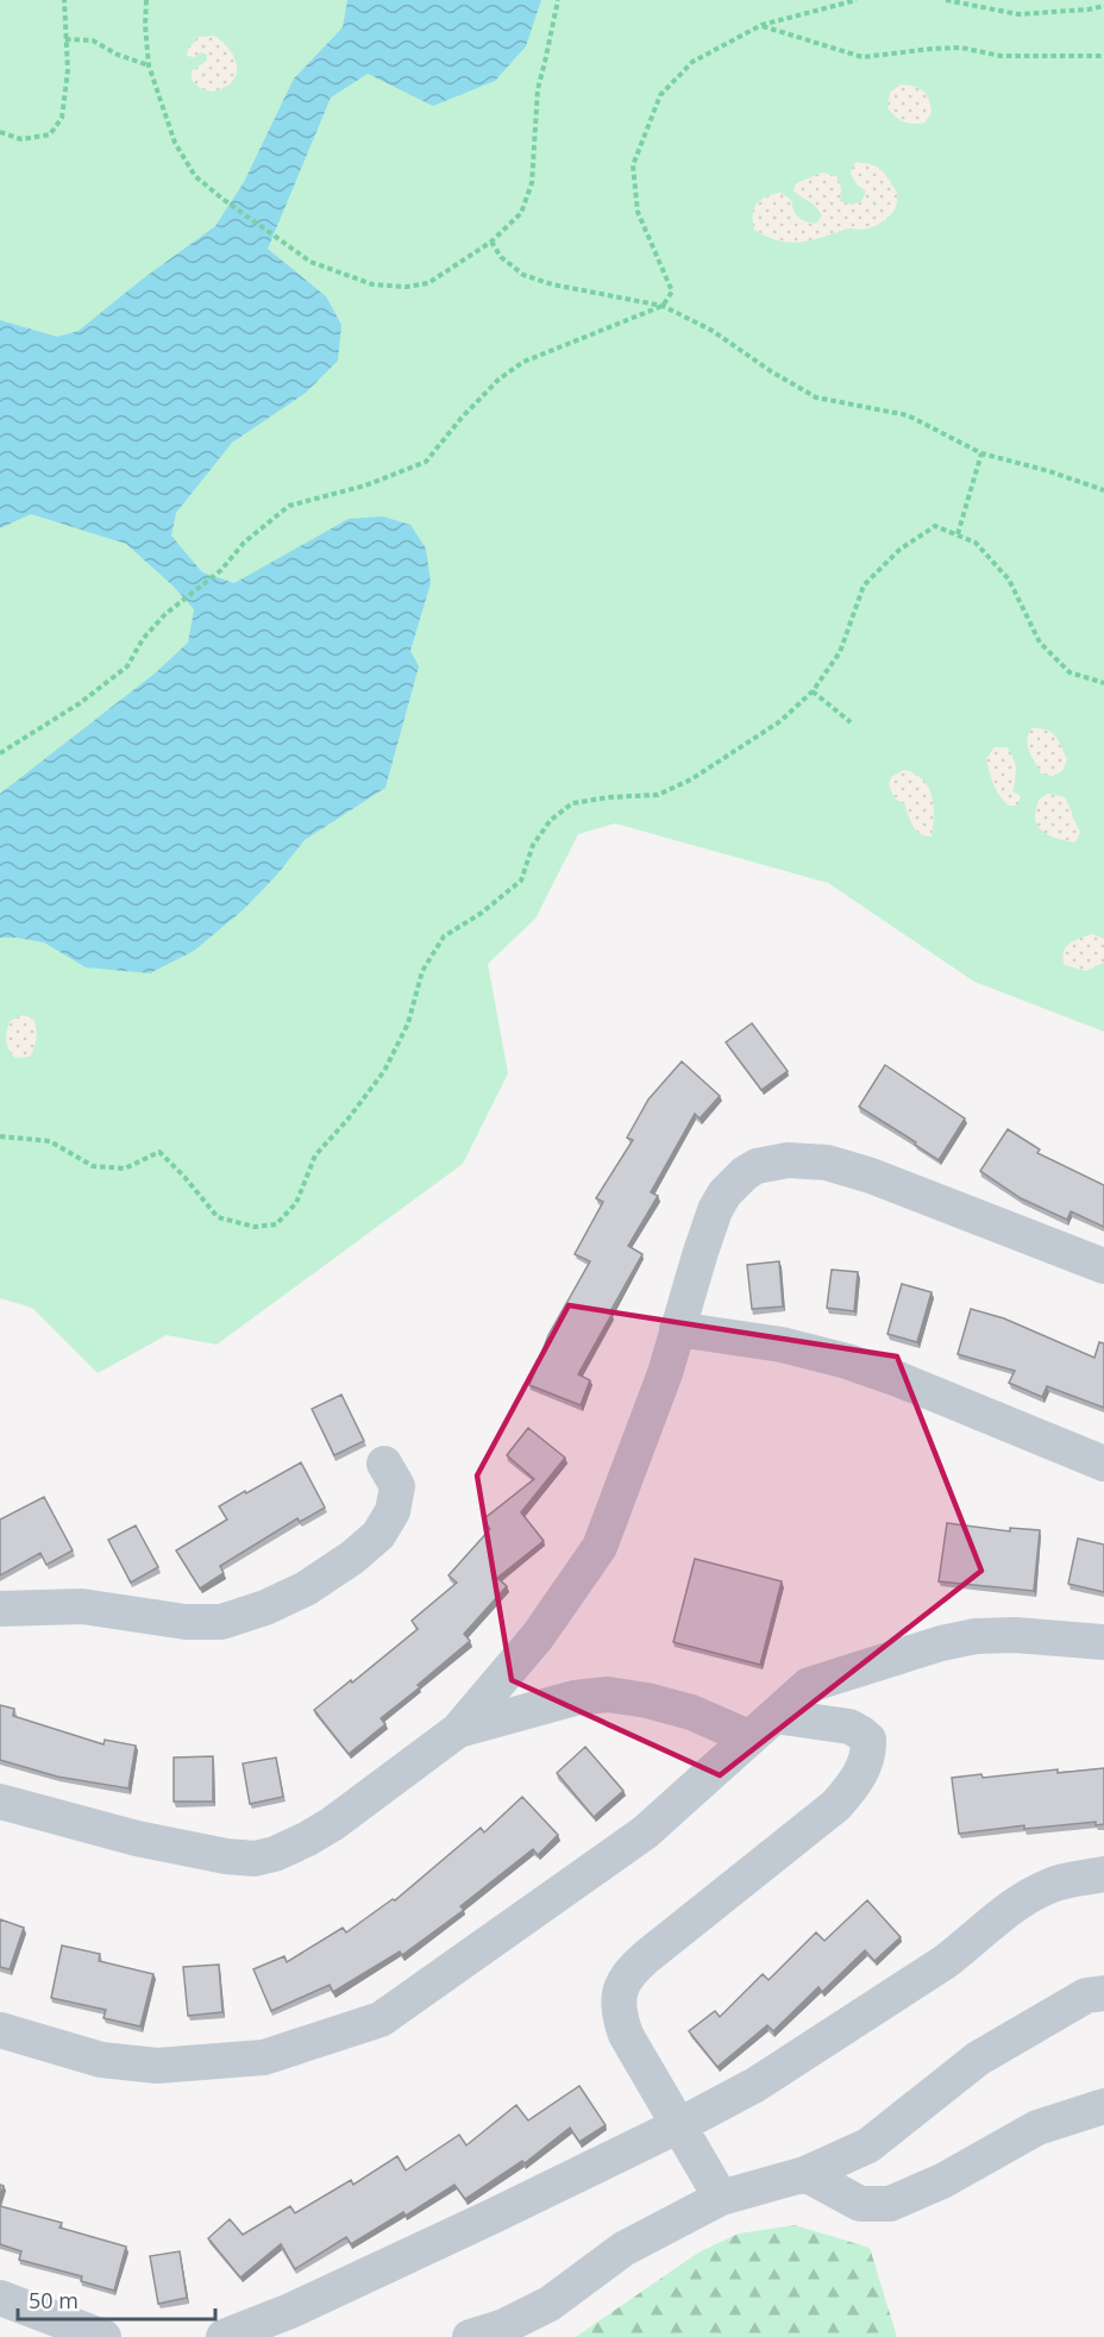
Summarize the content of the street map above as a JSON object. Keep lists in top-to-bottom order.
{
  "scale_bar": "50 m"
}
